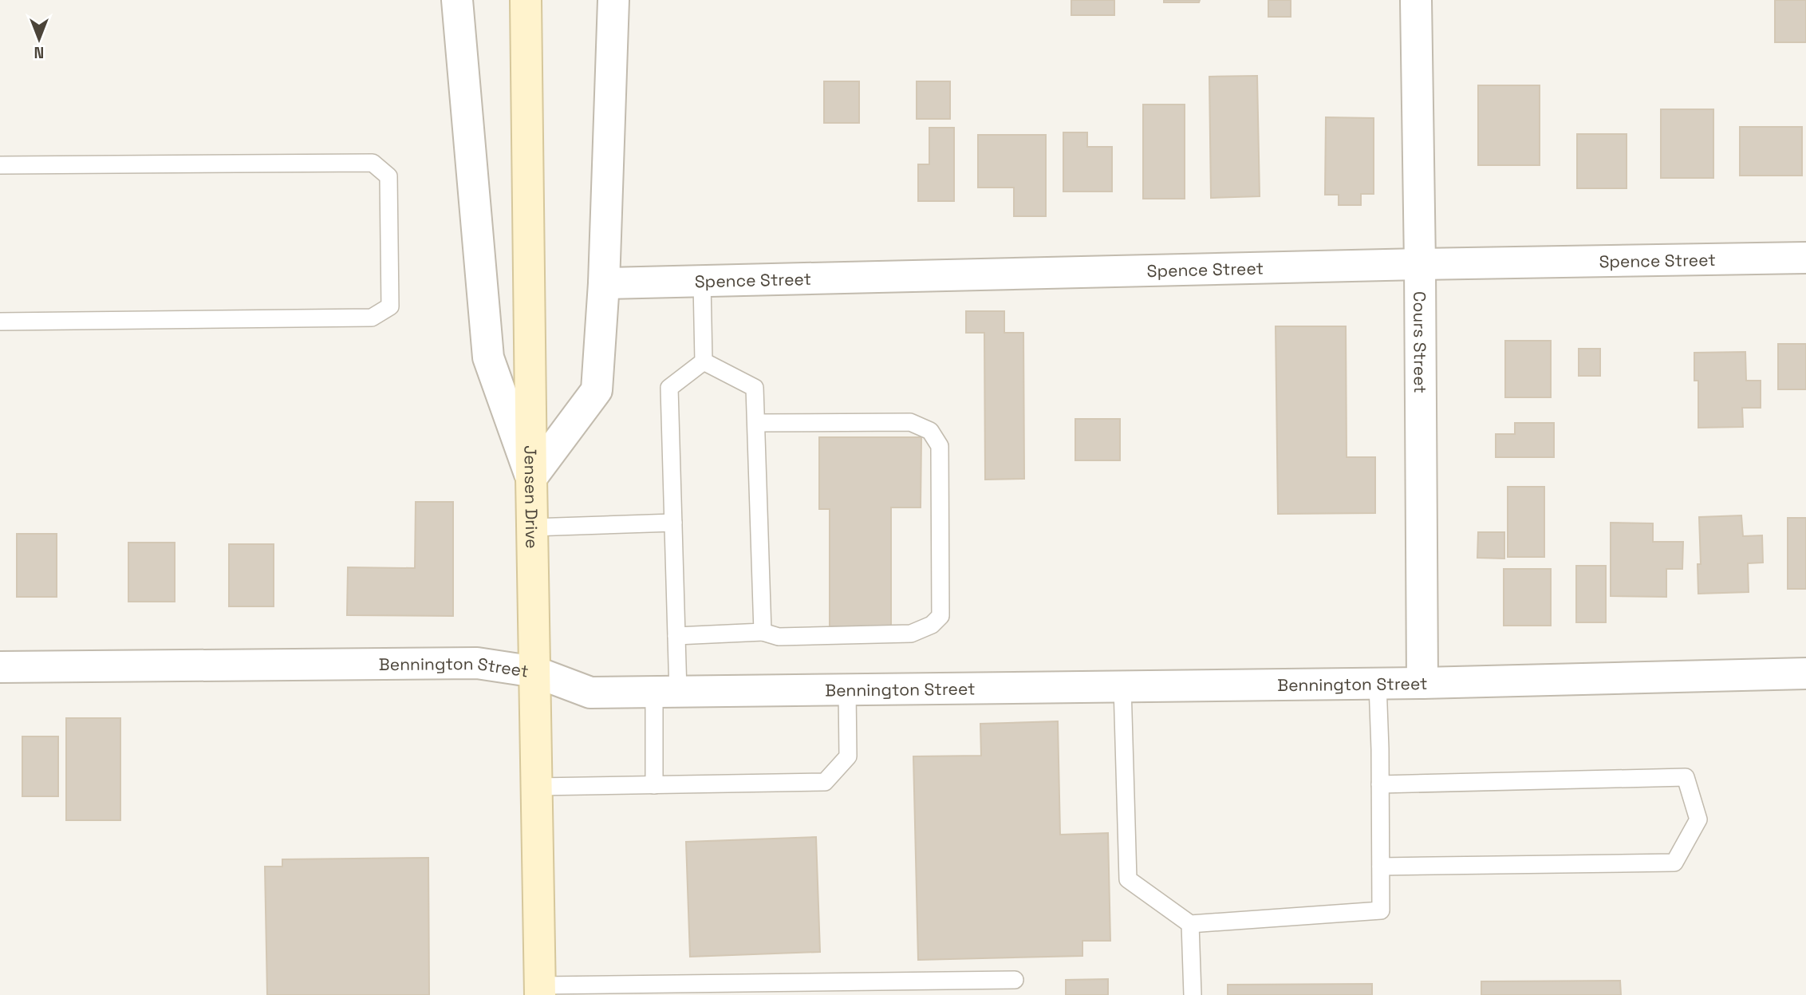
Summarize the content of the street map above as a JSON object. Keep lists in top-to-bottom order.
{
  "streets": {
    "main road": ["Jensen Drive"],
    "street": ["Spence Street", "Cours Street", "Bennington Street"]
  },
  "crossings": [
    ["Spence Street", "Cours Street"],
    ["Cours Street", "Bennington Street"],
    ["Jensen Drive", "Bennington Street"]
  ],
  "north": "bottom"
}
